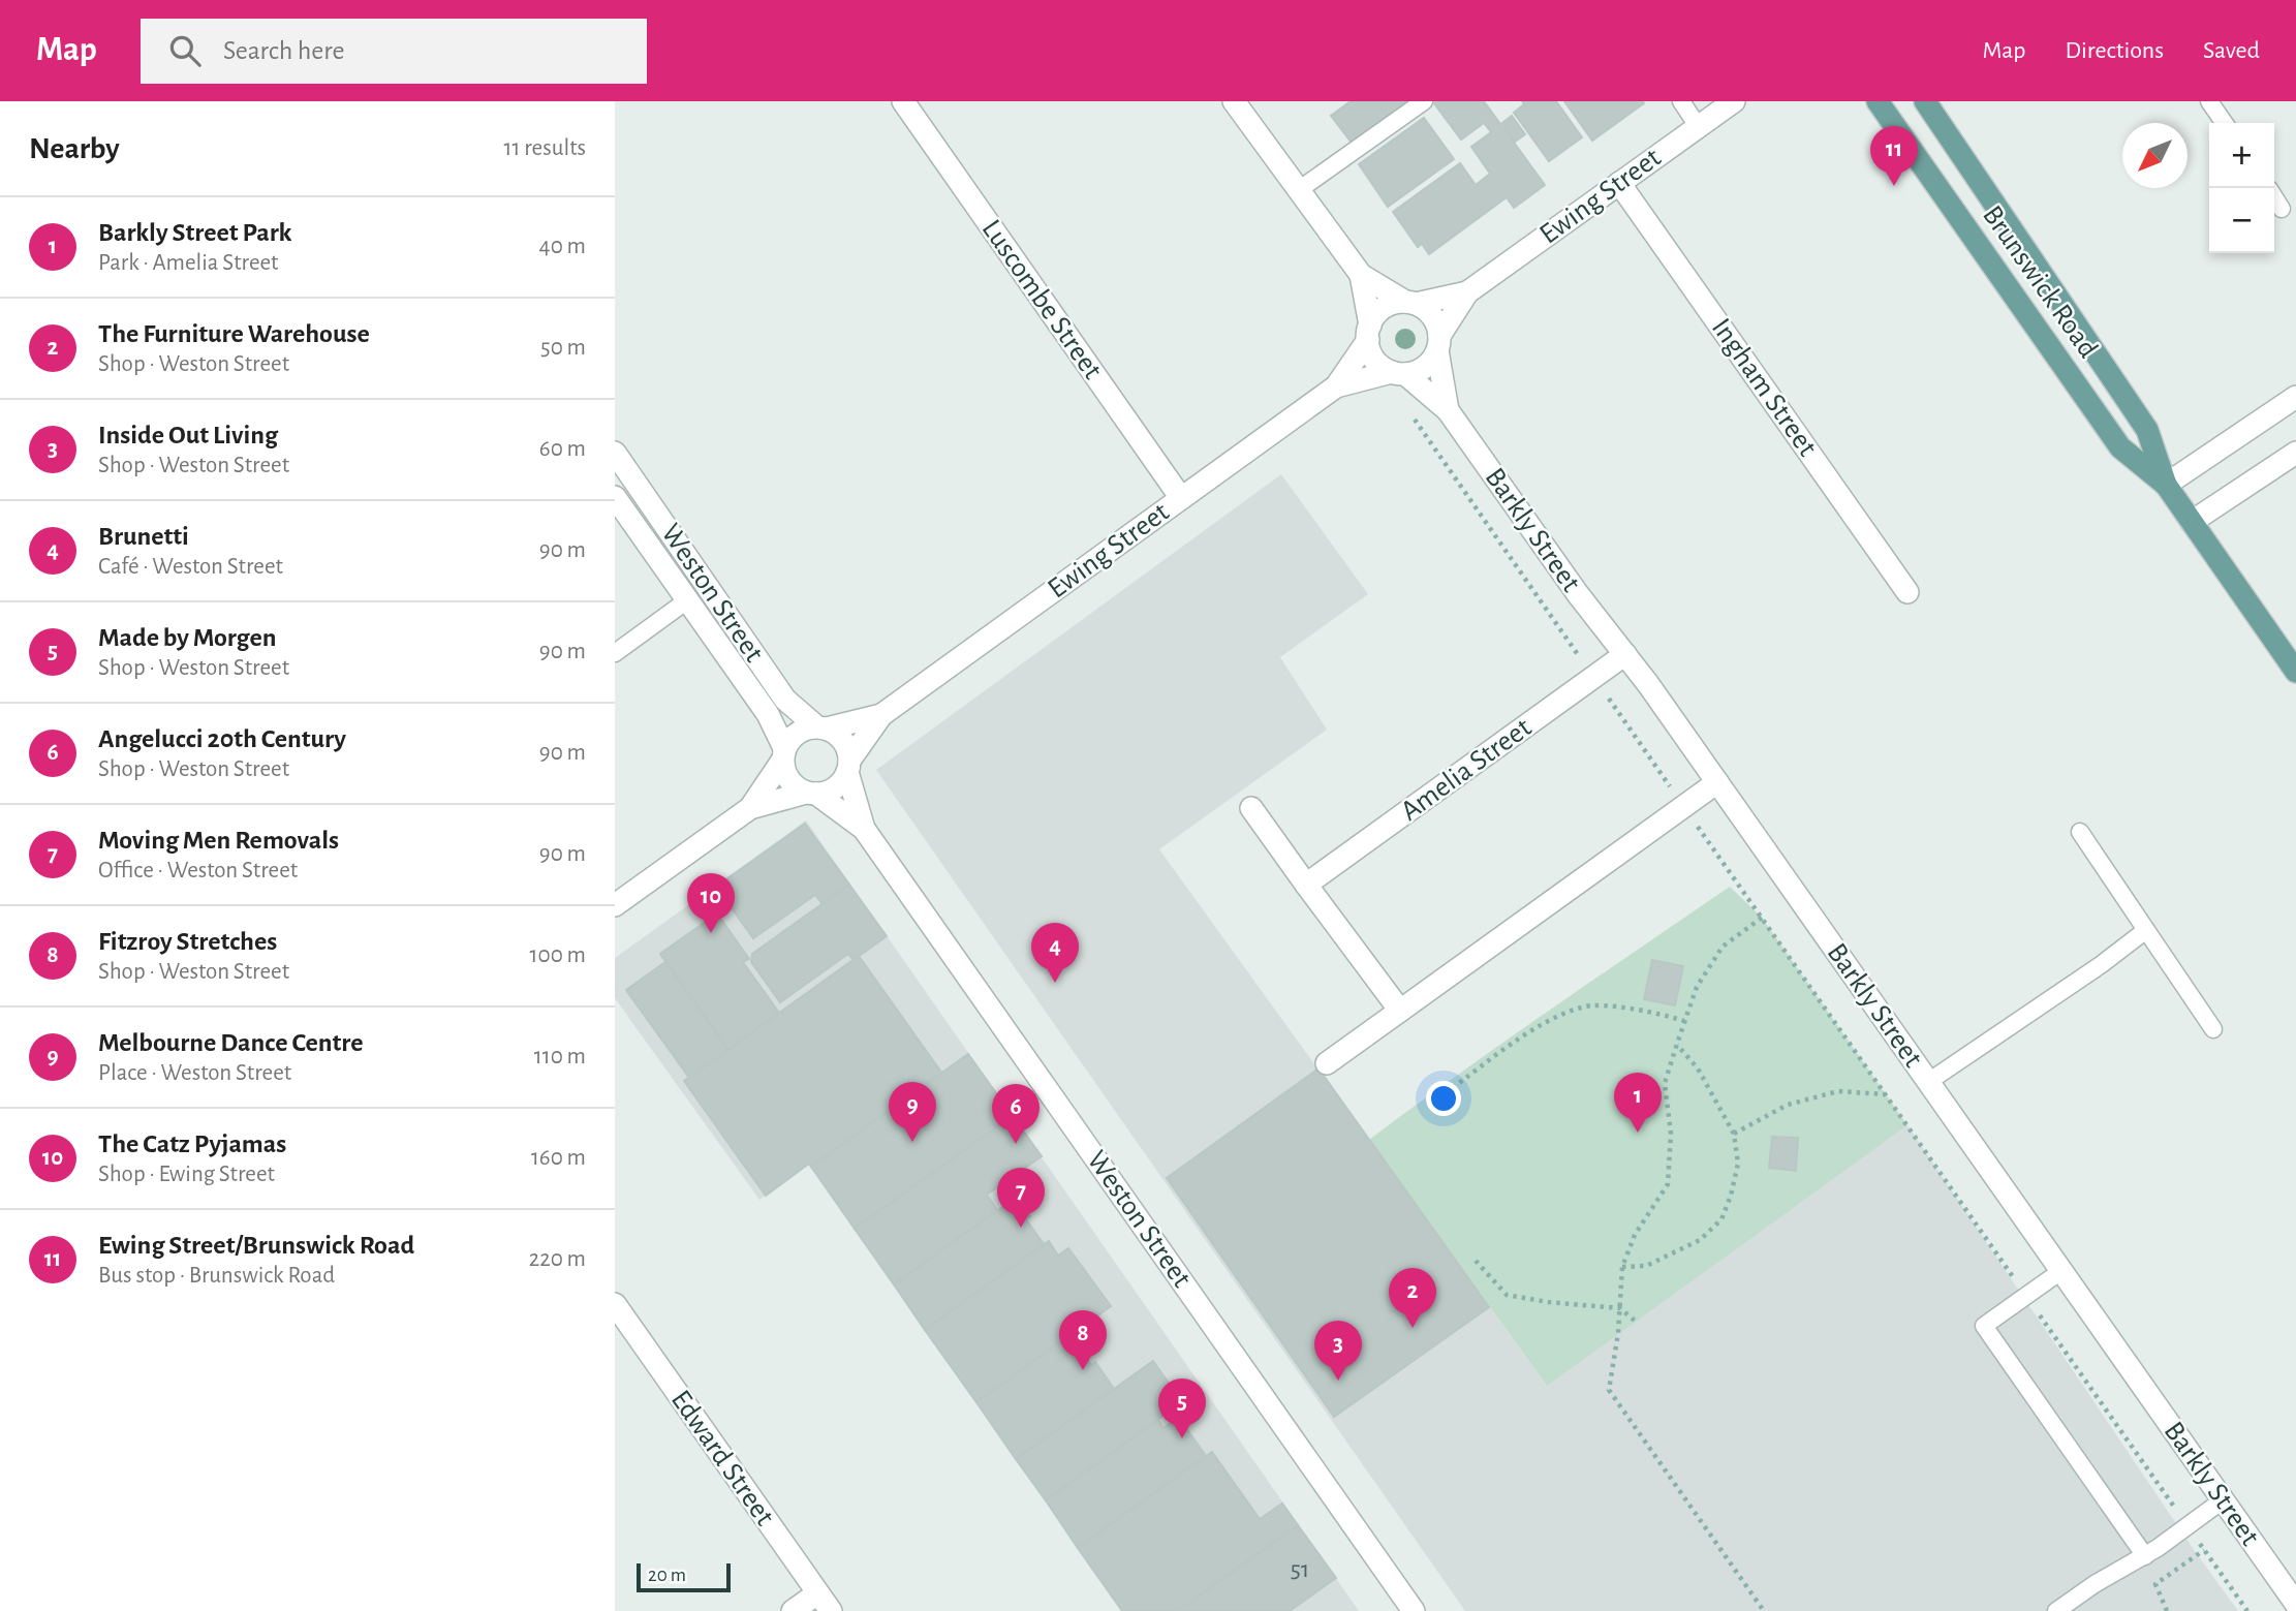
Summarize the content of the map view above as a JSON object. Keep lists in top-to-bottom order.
{
  "streets": {
    "main road": ["Brunswick Road"],
    "street": [
      "Ewing Street",
      "Luscombe Street",
      "Ingham Street",
      "Barkly Street",
      "Weston Street",
      "Amelia Street",
      "Edward Street"
    ]
  },
  "crossings": [
    ["Ewing Street", "Luscombe Street"],
    ["Ewing Street", "Ingham Street"],
    ["Ewing Street", "Barkly Street"],
    ["Ewing Street", "Weston Street"],
    ["Barkly Street", "Amelia Street"]
  ],
  "house_numbers": ["51"],
  "scale_bar": "20 m",
  "north": "bottom left",
  "page": {
    "header": "Map",
    "search": "Search here",
    "nav": ["Map", "Directions", "Saved"],
    "heading": ["Nearby", "11 results"],
    "map_buttons": ["+", "−"],
    "pins": [
      "11",
      "10",
      "4",
      "1",
      "9",
      "6",
      "7",
      "2",
      "8",
      "3",
      "5"
    ],
    "list": [
      {
        "mark": "1",
        "name": "Barkly Street Park",
        "note": "Park · Amelia Street",
        "value": "40 m"
      },
      {
        "mark": "2",
        "name": "The Furniture Warehouse",
        "note": "Shop · Weston Street",
        "value": "50 m"
      },
      {
        "mark": "3",
        "name": "Inside Out Living",
        "note": "Shop · Weston Street",
        "value": "60 m"
      },
      {
        "mark": "4",
        "name": "Brunetti",
        "note": "Café · Weston Street",
        "value": "90 m"
      },
      {
        "mark": "5",
        "name": "Made by Morgen",
        "note": "Shop · Weston Street",
        "value": "90 m"
      },
      {
        "mark": "6",
        "name": "Angelucci 20th Century",
        "note": "Shop · Weston Street",
        "value": "90 m"
      },
      {
        "mark": "7",
        "name": "Moving Men Removals",
        "note": "Office · Weston Street",
        "value": "90 m"
      },
      {
        "mark": "8",
        "name": "Fitzroy Stretches",
        "note": "Shop · Weston Street",
        "value": "100 m"
      },
      {
        "mark": "9",
        "name": "Melbourne Dance Centre",
        "note": "Place · Weston Street",
        "value": "110 m"
      },
      {
        "mark": "10",
        "name": "The Catz Pyjamas",
        "note": "Shop · Ewing Street",
        "value": "160 m"
      },
      {
        "mark": "11",
        "name": "Ewing Street/Brunswick Road",
        "note": "Bus stop · Brunswick Road",
        "value": "220 m"
      }
    ],
    "scale": "20 m"
  }
}
